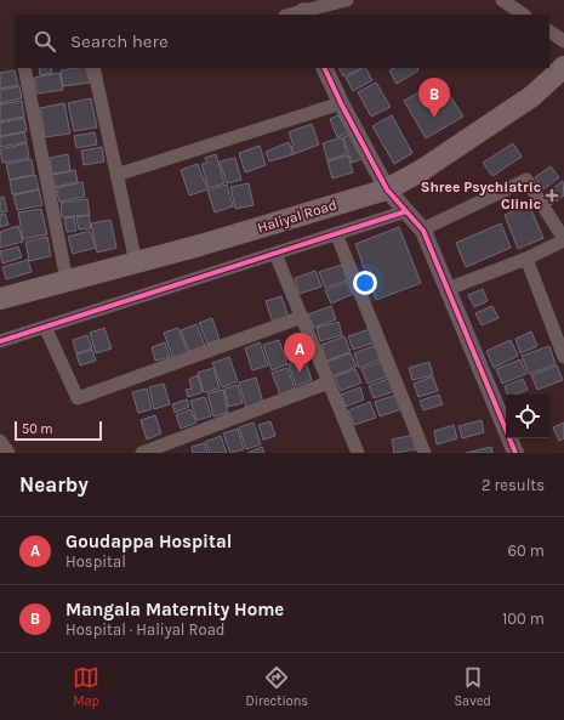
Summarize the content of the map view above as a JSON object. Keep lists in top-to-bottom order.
{
  "streets": {
    "main road": ["Haliyal Road"]
  },
  "places": {
    "health": ["Shree Psychiatric Clinic"]
  },
  "scale_bar": "50 m",
  "page": {
    "search": "Search here",
    "pins": ["B", "A"],
    "scale": "50 m",
    "heading": ["Nearby", "2 results"],
    "list": [
      {
        "mark": "A",
        "name": "Goudappa Hospital",
        "note": "Hospital",
        "value": "60 m"
      },
      {
        "mark": "B",
        "name": "Mangala Maternity Home",
        "note": "Hospital · Haliyal Road",
        "value": "100 m"
      }
    ],
    "nav": ["Map", "Directions", "Saved"]
  }
}
